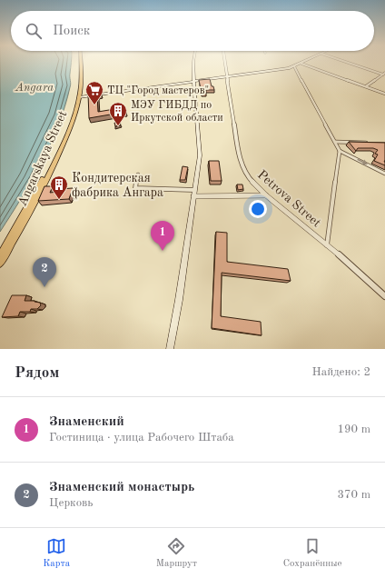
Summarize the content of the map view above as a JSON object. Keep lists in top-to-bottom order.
{
  "streets": {
    "main road": ["Angarskaya Street"],
    "street": ["Petrova Street"]
  },
  "water": ["Angara"],
  "places": {
    "supermarket": ["ТЦ \"Город мастеров\""],
    "building": ["МЭУ ГИБДД по Иркутской области", "Кондитерская фабрика Ангара"]
  },
  "page": {
    "search": "Поиск",
    "pins": ["1", "2"],
    "heading": ["Рядом", "Найдено: 2"],
    "list": [
      {
        "mark": "1",
        "name": "Знаменский",
        "note": "Гостиница · улица Рабочего Штаба",
        "value": "190 m"
      },
      {
        "mark": "2",
        "name": "Знаменский монастырь",
        "note": "Церковь",
        "value": "370 m"
      }
    ],
    "nav": ["Карта", "Маршрут", "Сохранённые"]
  }
}
